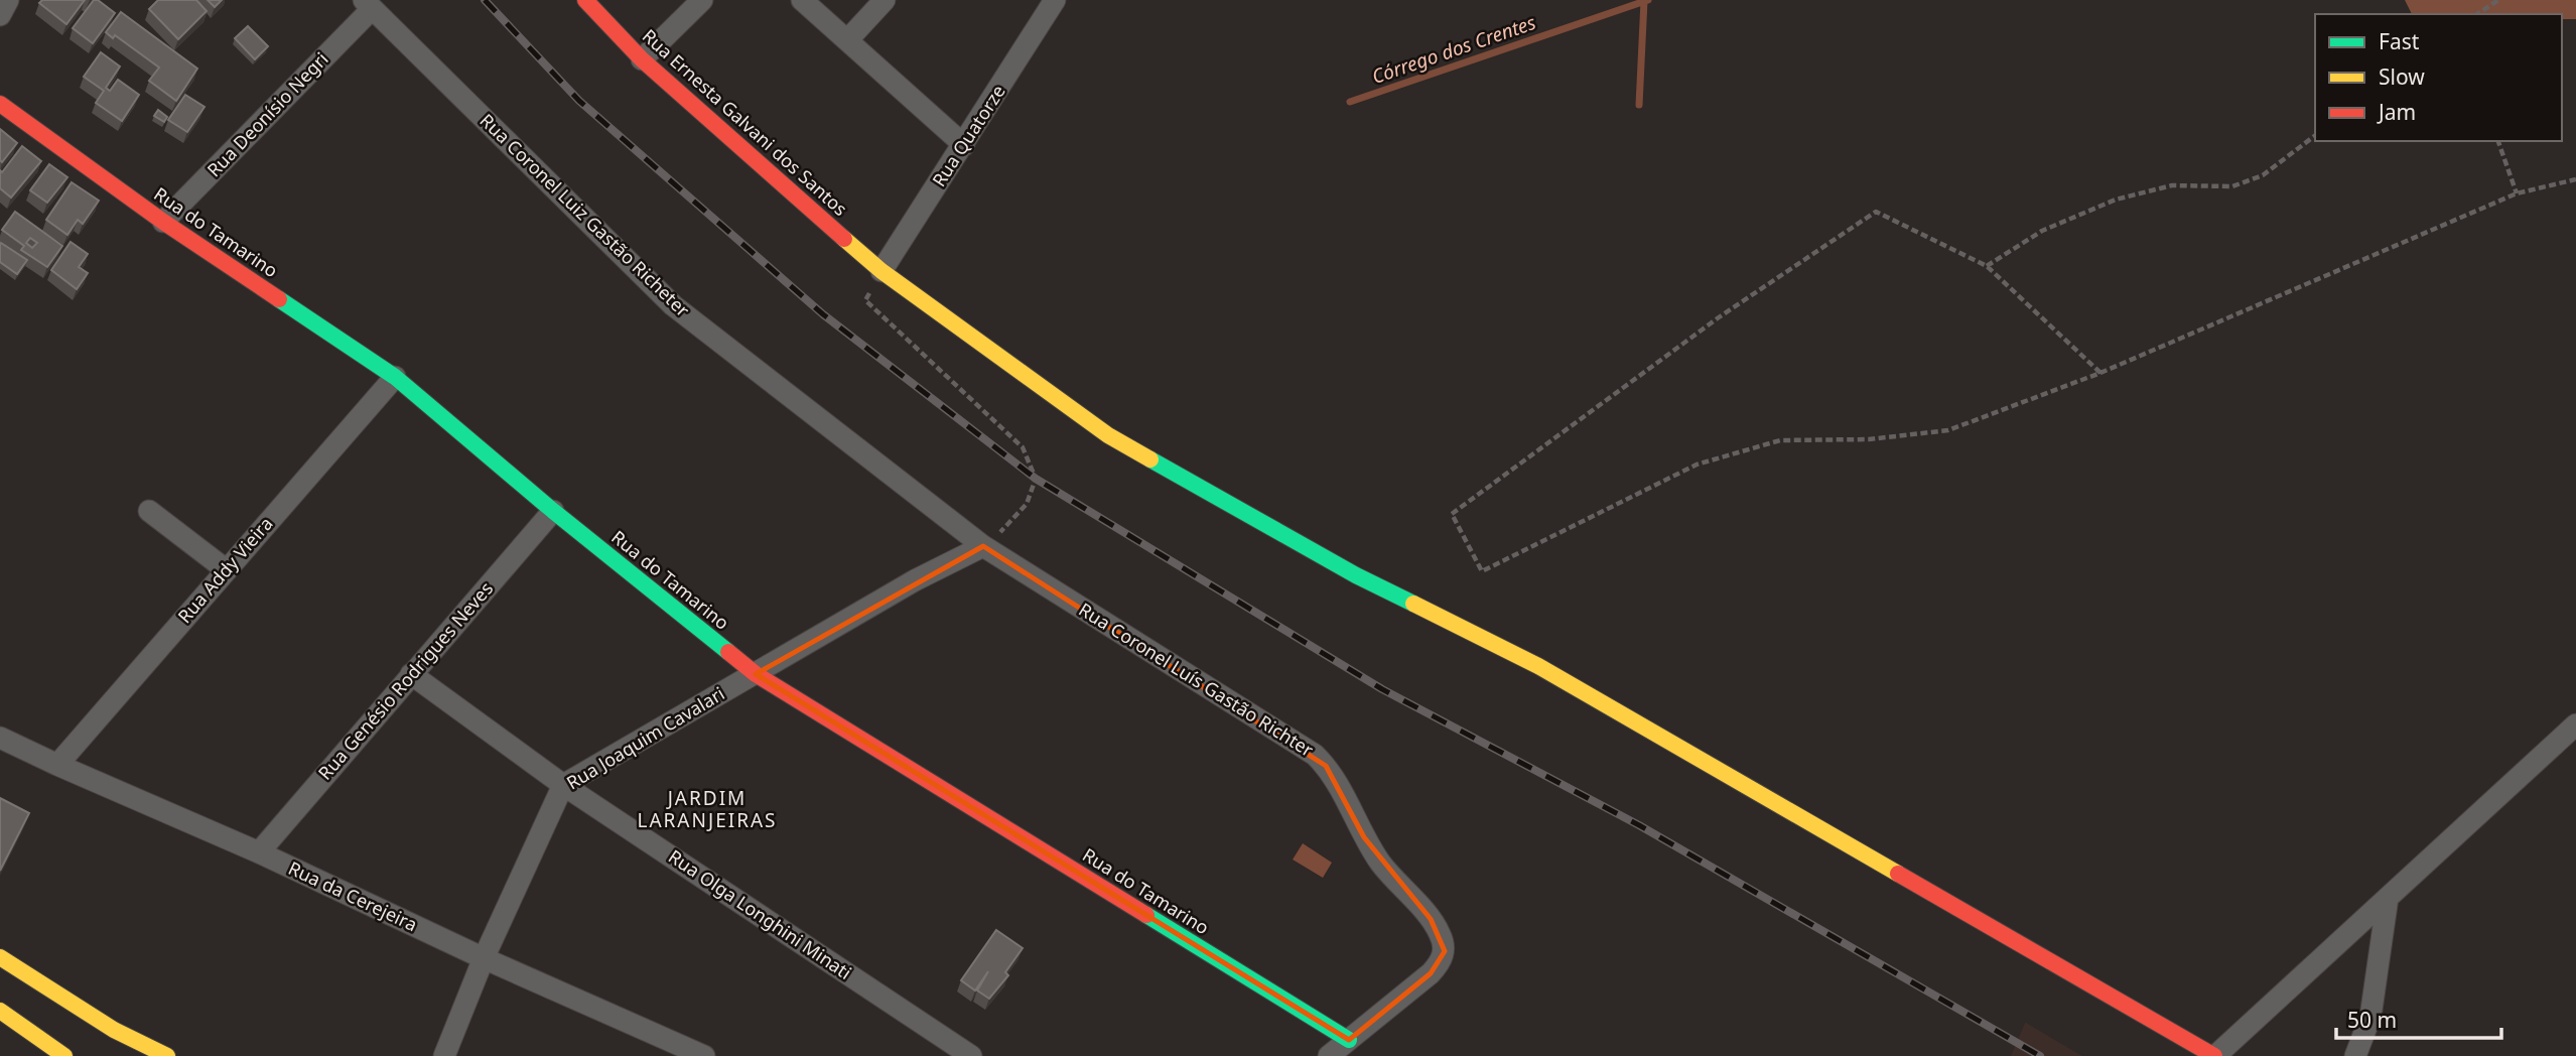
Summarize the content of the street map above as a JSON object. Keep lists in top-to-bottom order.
{
  "streets": {
    "street": [
      "Rua Deonísio Negri",
      "Rua Ernesta Galvani dos Santos",
      "Rua Quatorze",
      "Rua Coronel Luiz Gastão Richeter",
      "Rua do Tamarino",
      "Rua Addy Vieira",
      "Rua Coronel Luís Gastão Richter",
      "Rua Genésio Rodrigues Neves",
      "Rua Joaquim Cavalari",
      "Rua da Cerejeira",
      "Rua Olga Longhini Minati"
    ]
  },
  "crossings": [
    ["Rua Deonísio Negri", "Rua Coronel Luiz Gastão Richeter"],
    ["Rua Deonísio Negri", "Rua do Tamarino"],
    ["Rua Ernesta Galvani dos Santos", "Rua Quatorze"],
    ["Rua Coronel Luiz Gastão Richeter", "Rua Coronel Luís Gastão Richter"],
    ["Rua Coronel Luiz Gastão Richeter", "Rua Joaquim Cavalari"],
    ["Rua do Tamarino", "Rua Addy Vieira"],
    ["Rua do Tamarino", "Rua Coronel Luís Gastão Richter"],
    ["Rua do Tamarino", "Rua Genésio Rodrigues Neves"],
    ["Rua do Tamarino", "Rua Joaquim Cavalari"],
    ["Rua Addy Vieira", "Rua da Cerejeira"],
    ["Rua Coronel Luís Gastão Richter", "Rua Joaquim Cavalari"],
    ["Rua Genésio Rodrigues Neves", "Rua da Cerejeira"],
    ["Rua Genésio Rodrigues Neves", "Rua Olga Longhini Minati"],
    ["Rua Joaquim Cavalari", "Rua da Cerejeira"],
    ["Rua Joaquim Cavalari", "Rua Olga Longhini Minati"]
  ],
  "districts": ["JARDIM LARANJEIRAS"],
  "water": ["Córrego dos Crentes"],
  "legend": ["Fast", "Slow", "Jam"],
  "scale_bar": "50 m"
}
